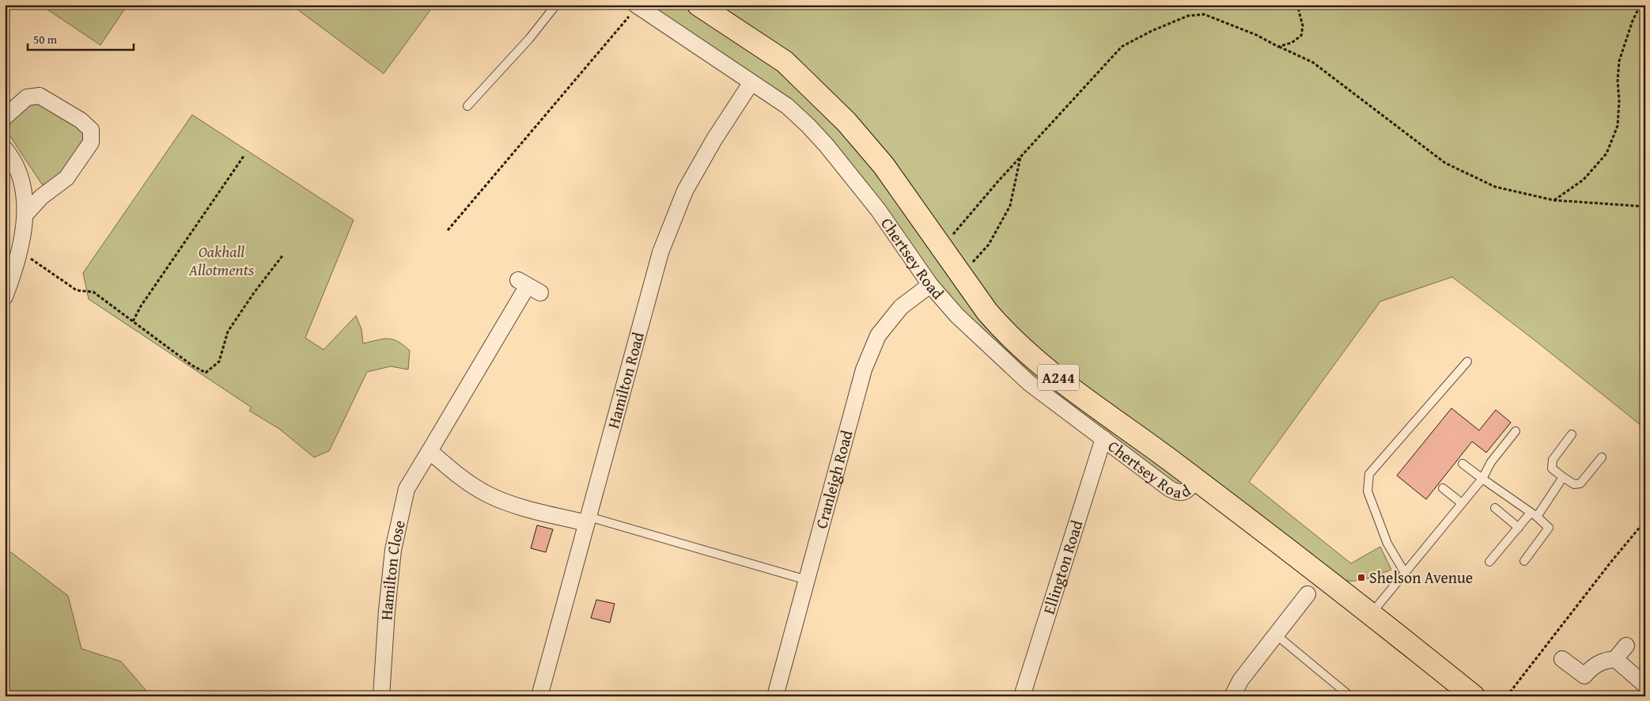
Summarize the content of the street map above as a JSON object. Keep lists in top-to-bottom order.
{
  "streets": {
    "main road": ["Chertsey Road", "A244"],
    "street": [
      "Hamilton Road",
      "Cranleigh Road",
      "Ellington Road",
      "Hamilton Close"
    ]
  },
  "crossings": [
    ["Chertsey Road", "Hamilton Road"],
    ["Chertsey Road", "Cranleigh Road"],
    ["Chertsey Road", "Ellington Road"]
  ],
  "parks": ["Oakhall Allotments"],
  "places": {
    "transit": ["Shelson Avenue"]
  },
  "scale_bar": "50 m"
}
